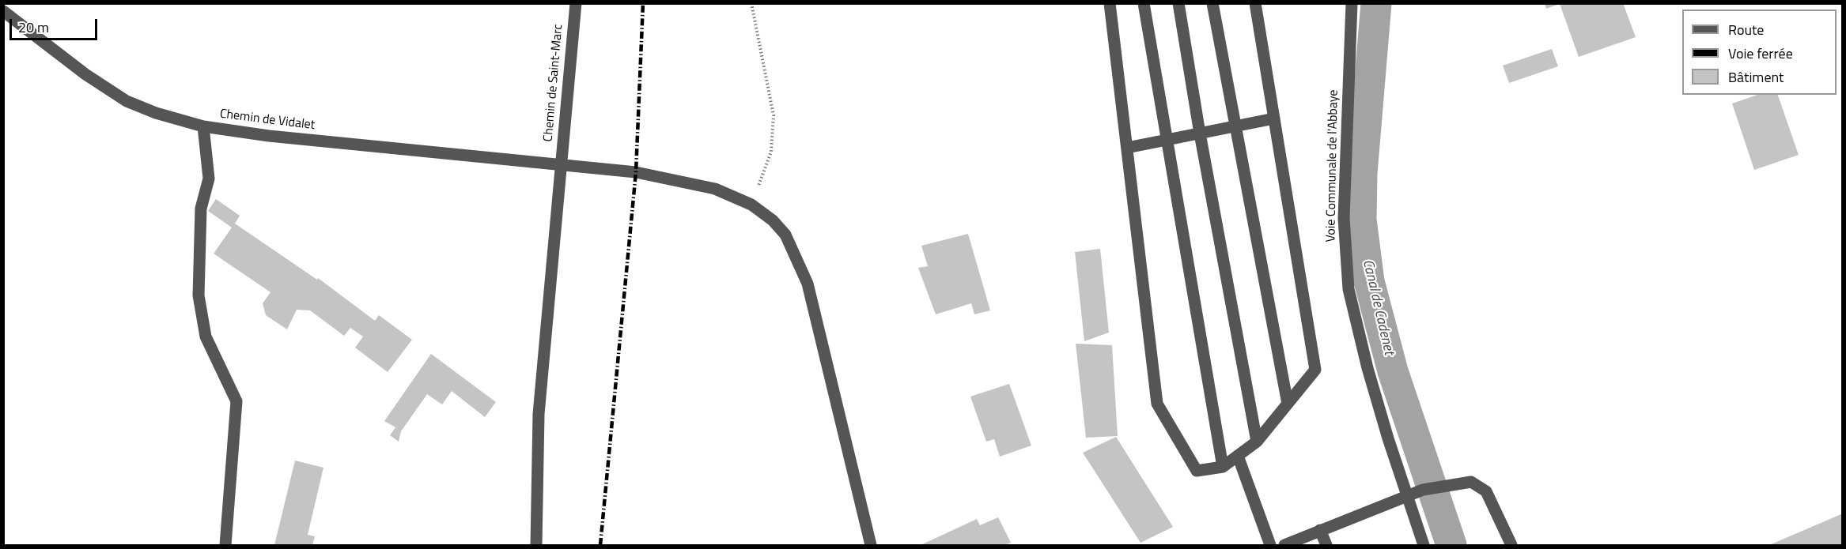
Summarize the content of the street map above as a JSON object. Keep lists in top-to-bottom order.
{
  "streets": {
    "street": ["Chemin de Saint-Marc", "Chemin de Vidalet", "Voie Communale de l'Abbaye"]
  },
  "crossings": [
    ["Chemin de Saint-Marc", "Chemin de Vidalet"]
  ],
  "water": ["Canal de Cadenet"],
  "legend": ["Route", "Voie ferrée", "Bâtiment"],
  "scale_bar": "20 m"
}
